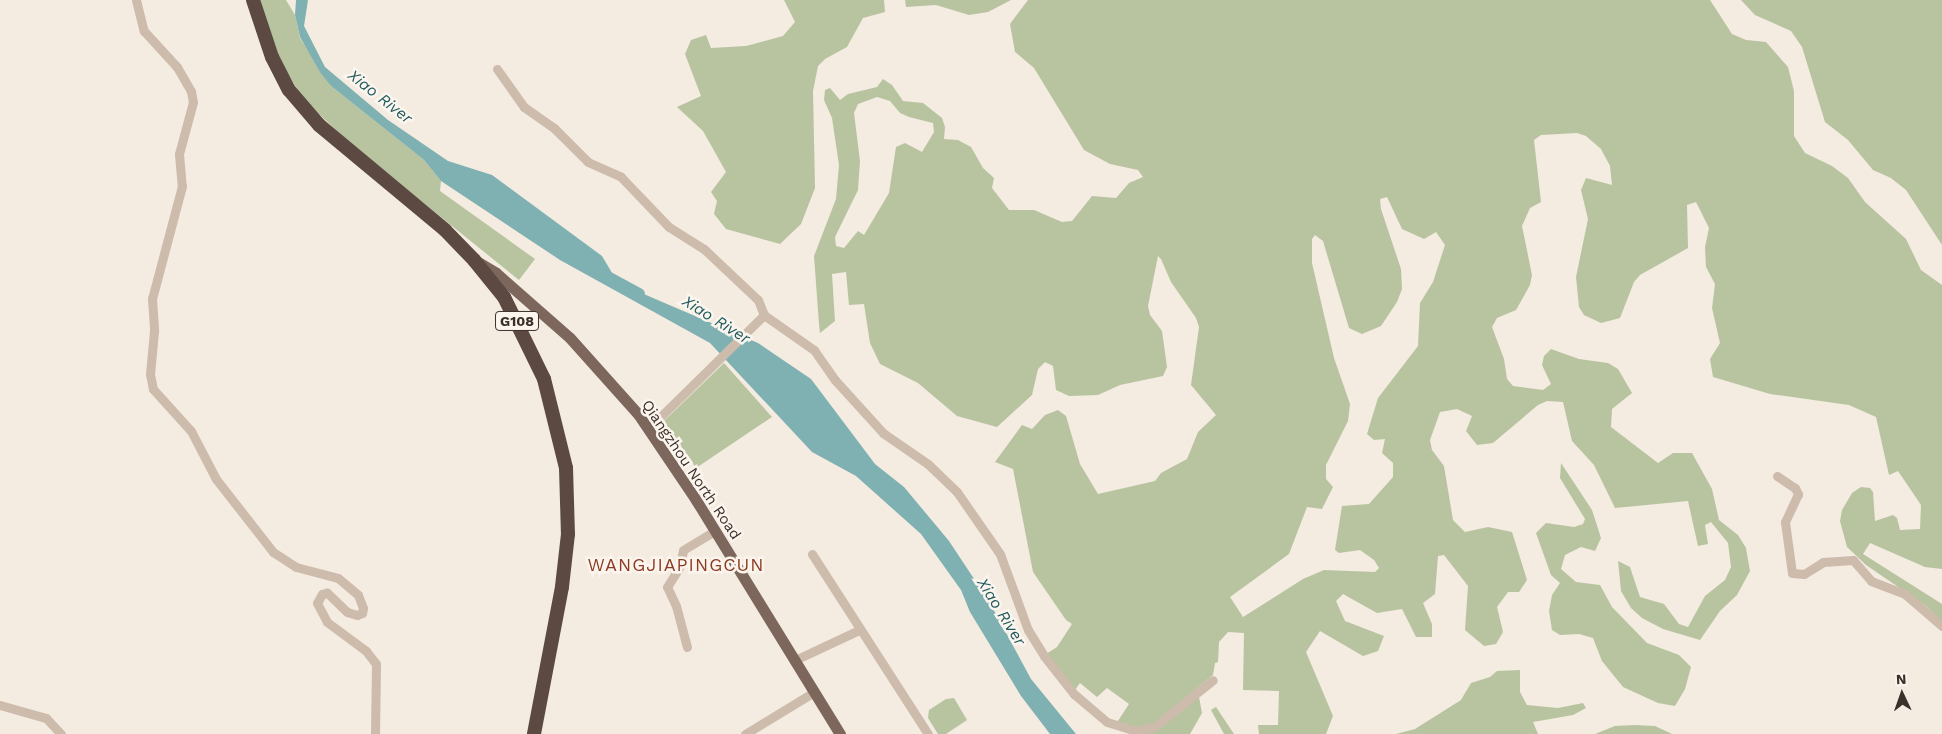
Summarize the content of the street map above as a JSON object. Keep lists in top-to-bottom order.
{
  "streets": {
    "highway": ["G108"],
    "main road": ["Qiangzhou North Road"]
  },
  "crossings": [
    ["G108", "Qiangzhou North Road"]
  ],
  "districts": ["WANGJIAPINGCUN"],
  "water": ["Xiao River"],
  "north": "top"
}
